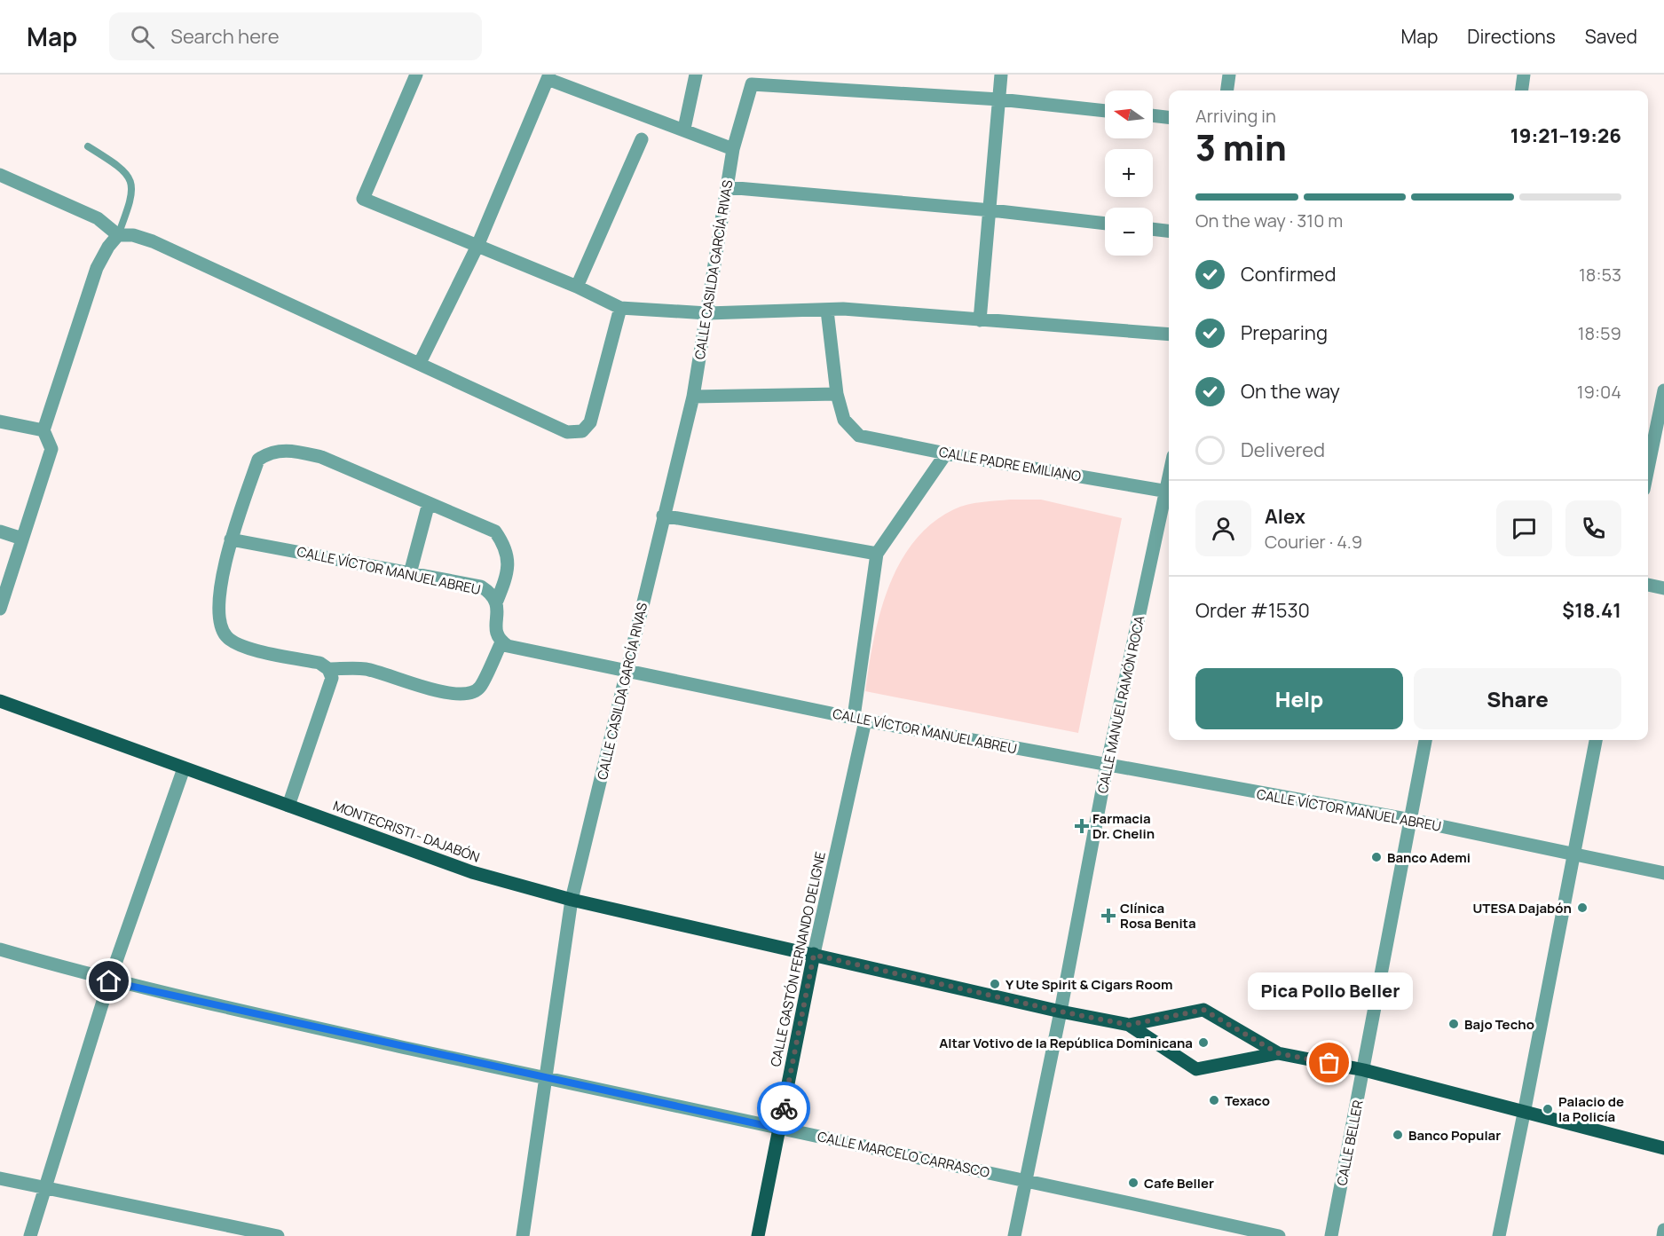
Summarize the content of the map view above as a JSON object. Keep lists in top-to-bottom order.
{
  "streets": {
    "main road": ["MONTECRISTI - DAJABÓN", "CALLE GASTÓN FERNANDO DELIGNE"],
    "street": [
      "CALLE CASILDA GARCÍA RIVAS",
      "CALLE PADRE EMILIANO",
      "CALLE VÍCTOR MANUEL ABREU",
      "CALLE MANUEL RAMÓN ROCA",
      "CALLE BELLER",
      "CALLE MARCELO CARRASCO"
    ]
  },
  "crossings": [
    ["CALLE CASILDA GARCÍA RIVAS", "CALLE VÍCTOR MANUEL ABREU"],
    ["CALLE CASILDA GARCÍA RIVAS", "MONTECRISTI - DAJABÓN"],
    ["CALLE CASILDA GARCÍA RIVAS", "CALLE MARCELO CARRASCO"],
    ["CALLE VÍCTOR MANUEL ABREU", "CALLE MANUEL RAMÓN ROCA"],
    ["CALLE VÍCTOR MANUEL ABREU", "CALLE GASTÓN FERNANDO DELIGNE"],
    ["CALLE VÍCTOR MANUEL ABREU", "CALLE BELLER"],
    ["CALLE MANUEL RAMÓN ROCA", "MONTECRISTI - DAJABÓN"],
    ["CALLE MANUEL RAMÓN ROCA", "CALLE MARCELO CARRASCO"],
    ["MONTECRISTI - DAJABÓN", "CALLE GASTÓN FERNANDO DELIGNE"],
    ["CALLE GASTÓN FERNANDO DELIGNE", "CALLE MARCELO CARRASCO"]
  ],
  "places": {
    "health": ["Farmacia Dr. Chelin", "Clínica Rosa Benita"],
    "other": [
      "Banco Ademi",
      "UTESA Dajabón",
      "Y Ute Spirit & Cigars Room",
      "Bajo Techo",
      "Altar Votivo de la República Dominicana",
      "Pica Pollo Beller",
      "Texaco",
      "Palacio de la Policía",
      "Banco Popular",
      "Cafe Beller"
    ]
  },
  "north": "left",
  "page": {
    "header": "Map",
    "search": "Search here",
    "nav": ["Map", "Directions", "Saved"],
    "map_buttons": ["+", "−"],
    "heading": ["3 min", "Arriving in", "19:21–19:26"],
    "panel": [
      "Alex",
      "Courier · 4.9",
      "Order #1530",
      "$18.41"
    ],
    "bar": "On the way · 310 m",
    "list": [
      ["Confirmed", "18:53"],
      ["Preparing", "18:59"],
      ["On the way", "19:04"],
      "Delivered"
    ],
    "buttons": ["Help", "Share"],
    "bubble": "Pica Pollo Beller"
  }
}
